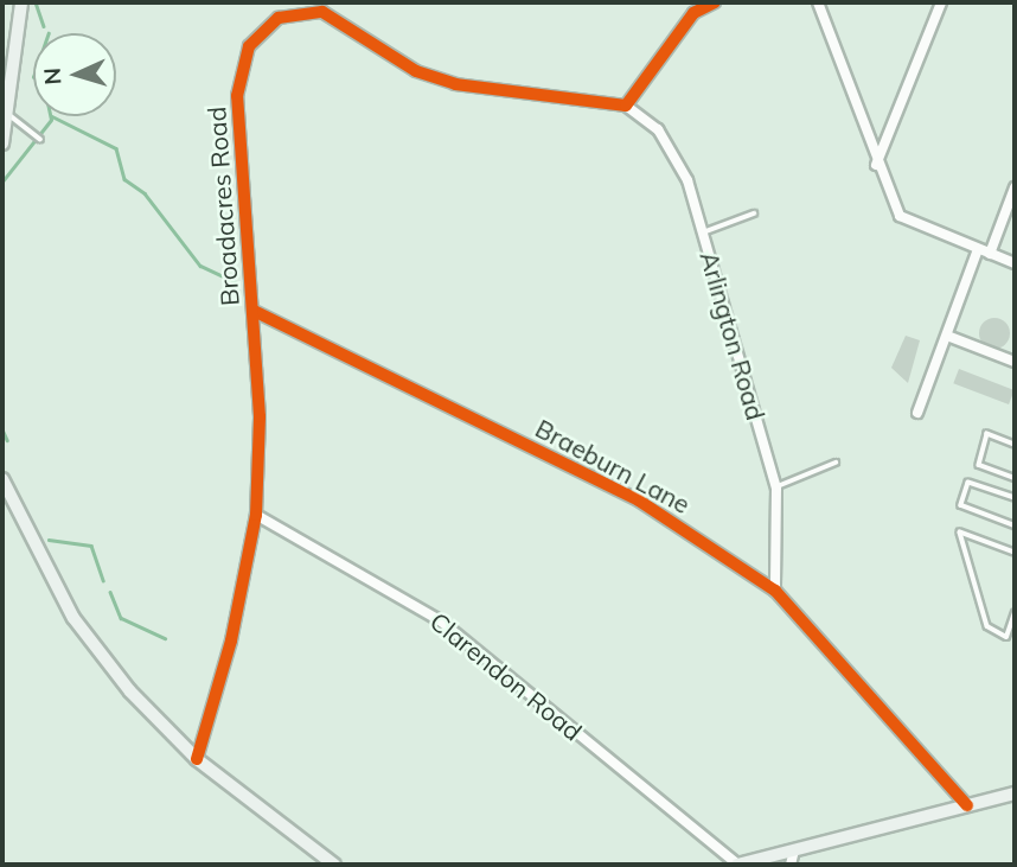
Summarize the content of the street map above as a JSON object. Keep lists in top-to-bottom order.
{
  "streets": {
    "street": [
      "Broadacres Road",
      "Arlington Road",
      "Braeburn Lane",
      "Clarendon Road"
    ]
  },
  "crossings": [
    ["Broadacres Road", "Arlington Road"],
    ["Broadacres Road", "Braeburn Lane"],
    ["Broadacres Road", "Clarendon Road"],
    ["Arlington Road", "Braeburn Lane"]
  ],
  "north": "left"
}
